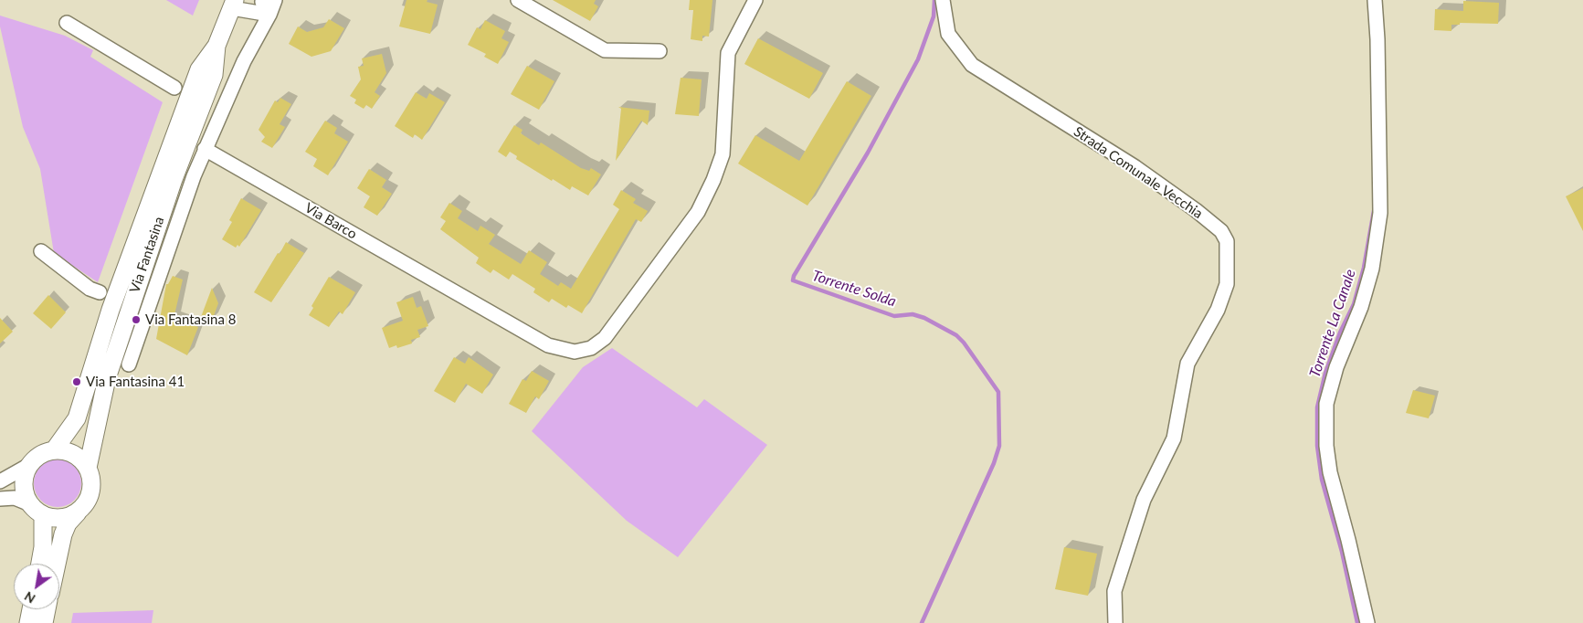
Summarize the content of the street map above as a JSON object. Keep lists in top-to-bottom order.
{
  "streets": {
    "street": ["Strada Comunale Vecchia", "Via Barco", "Via Fantasina"]
  },
  "water": ["Torrente Solda", "Torrente La Canale"],
  "places": ["Via Fantasina 8", "Via Fantasina 41"],
  "north": "bottom left"
}
